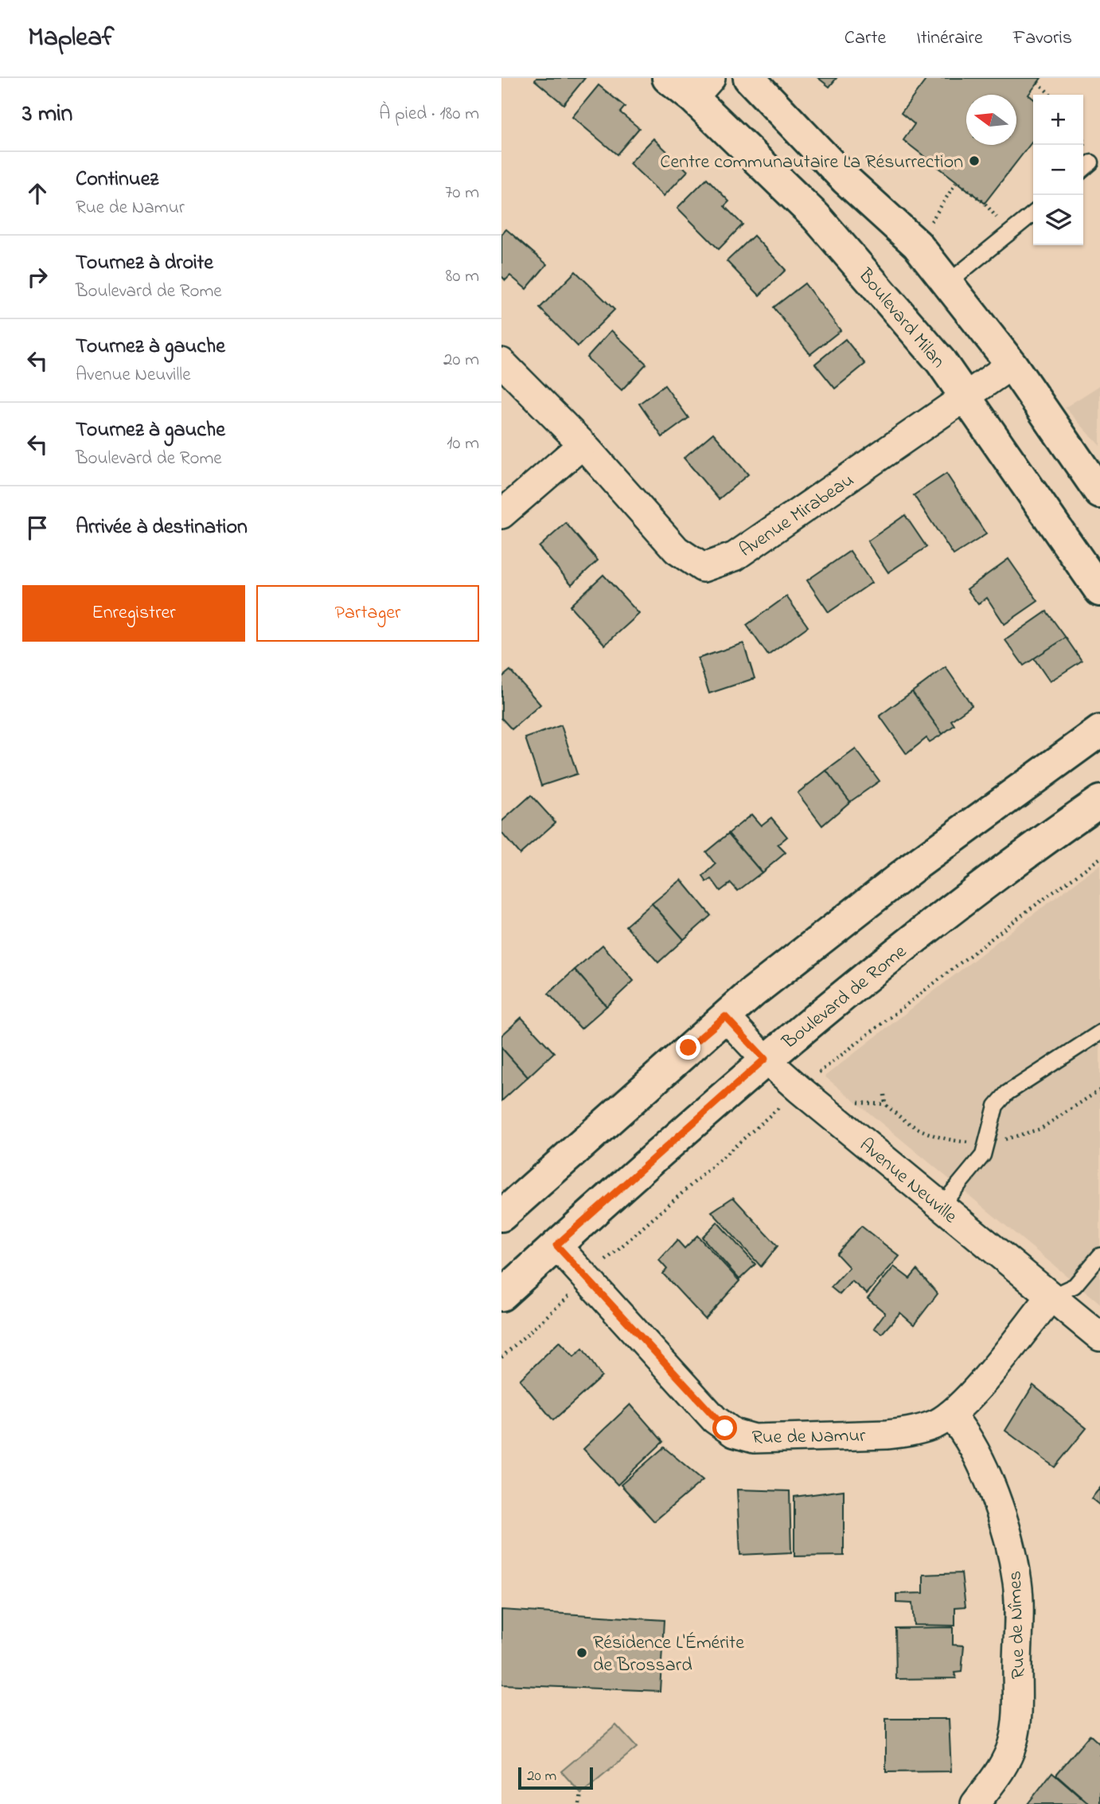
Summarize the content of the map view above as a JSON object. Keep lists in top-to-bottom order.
{
  "streets": {
    "main road": ["Boulevard Milan", "Boulevard de Rome"],
    "street": [
      "Avenue Mirabeau",
      "Avenue Neuville",
      "Rue de Namur",
      "Rue de Nîmes"
    ]
  },
  "crossings": [
    ["Boulevard Milan", "Avenue Mirabeau"],
    ["Boulevard de Rome", "Avenue Neuville"],
    ["Boulevard de Rome", "Rue de Namur"],
    ["Avenue Neuville", "Rue de Namur"],
    ["Rue de Namur", "Rue de Nîmes"]
  ],
  "places": ["Centre communautaire La Résurrection", "Résidence L'Émérite de Brossard"],
  "scale_bar": "20 m",
  "north": "left",
  "page": {
    "header": "Mapleaf",
    "nav": ["Carte", "Itinéraire", "Favoris"],
    "heading": ["3 min", "À pied · 180 m"],
    "map_buttons": ["+", "−"],
    "list": [
      ["Continuez", "Rue de Namur", "70 m"],
      ["Tournez à droite", "Boulevard de Rome", "80 m"],
      ["Tournez à gauche", "Avenue Neuville", "20 m"],
      ["Tournez à gauche", "Boulevard de Rome", "10 m"],
      "Arrivée à destination"
    ],
    "buttons": ["Enregistrer", "Partager"],
    "scale": "20 m"
  }
}
